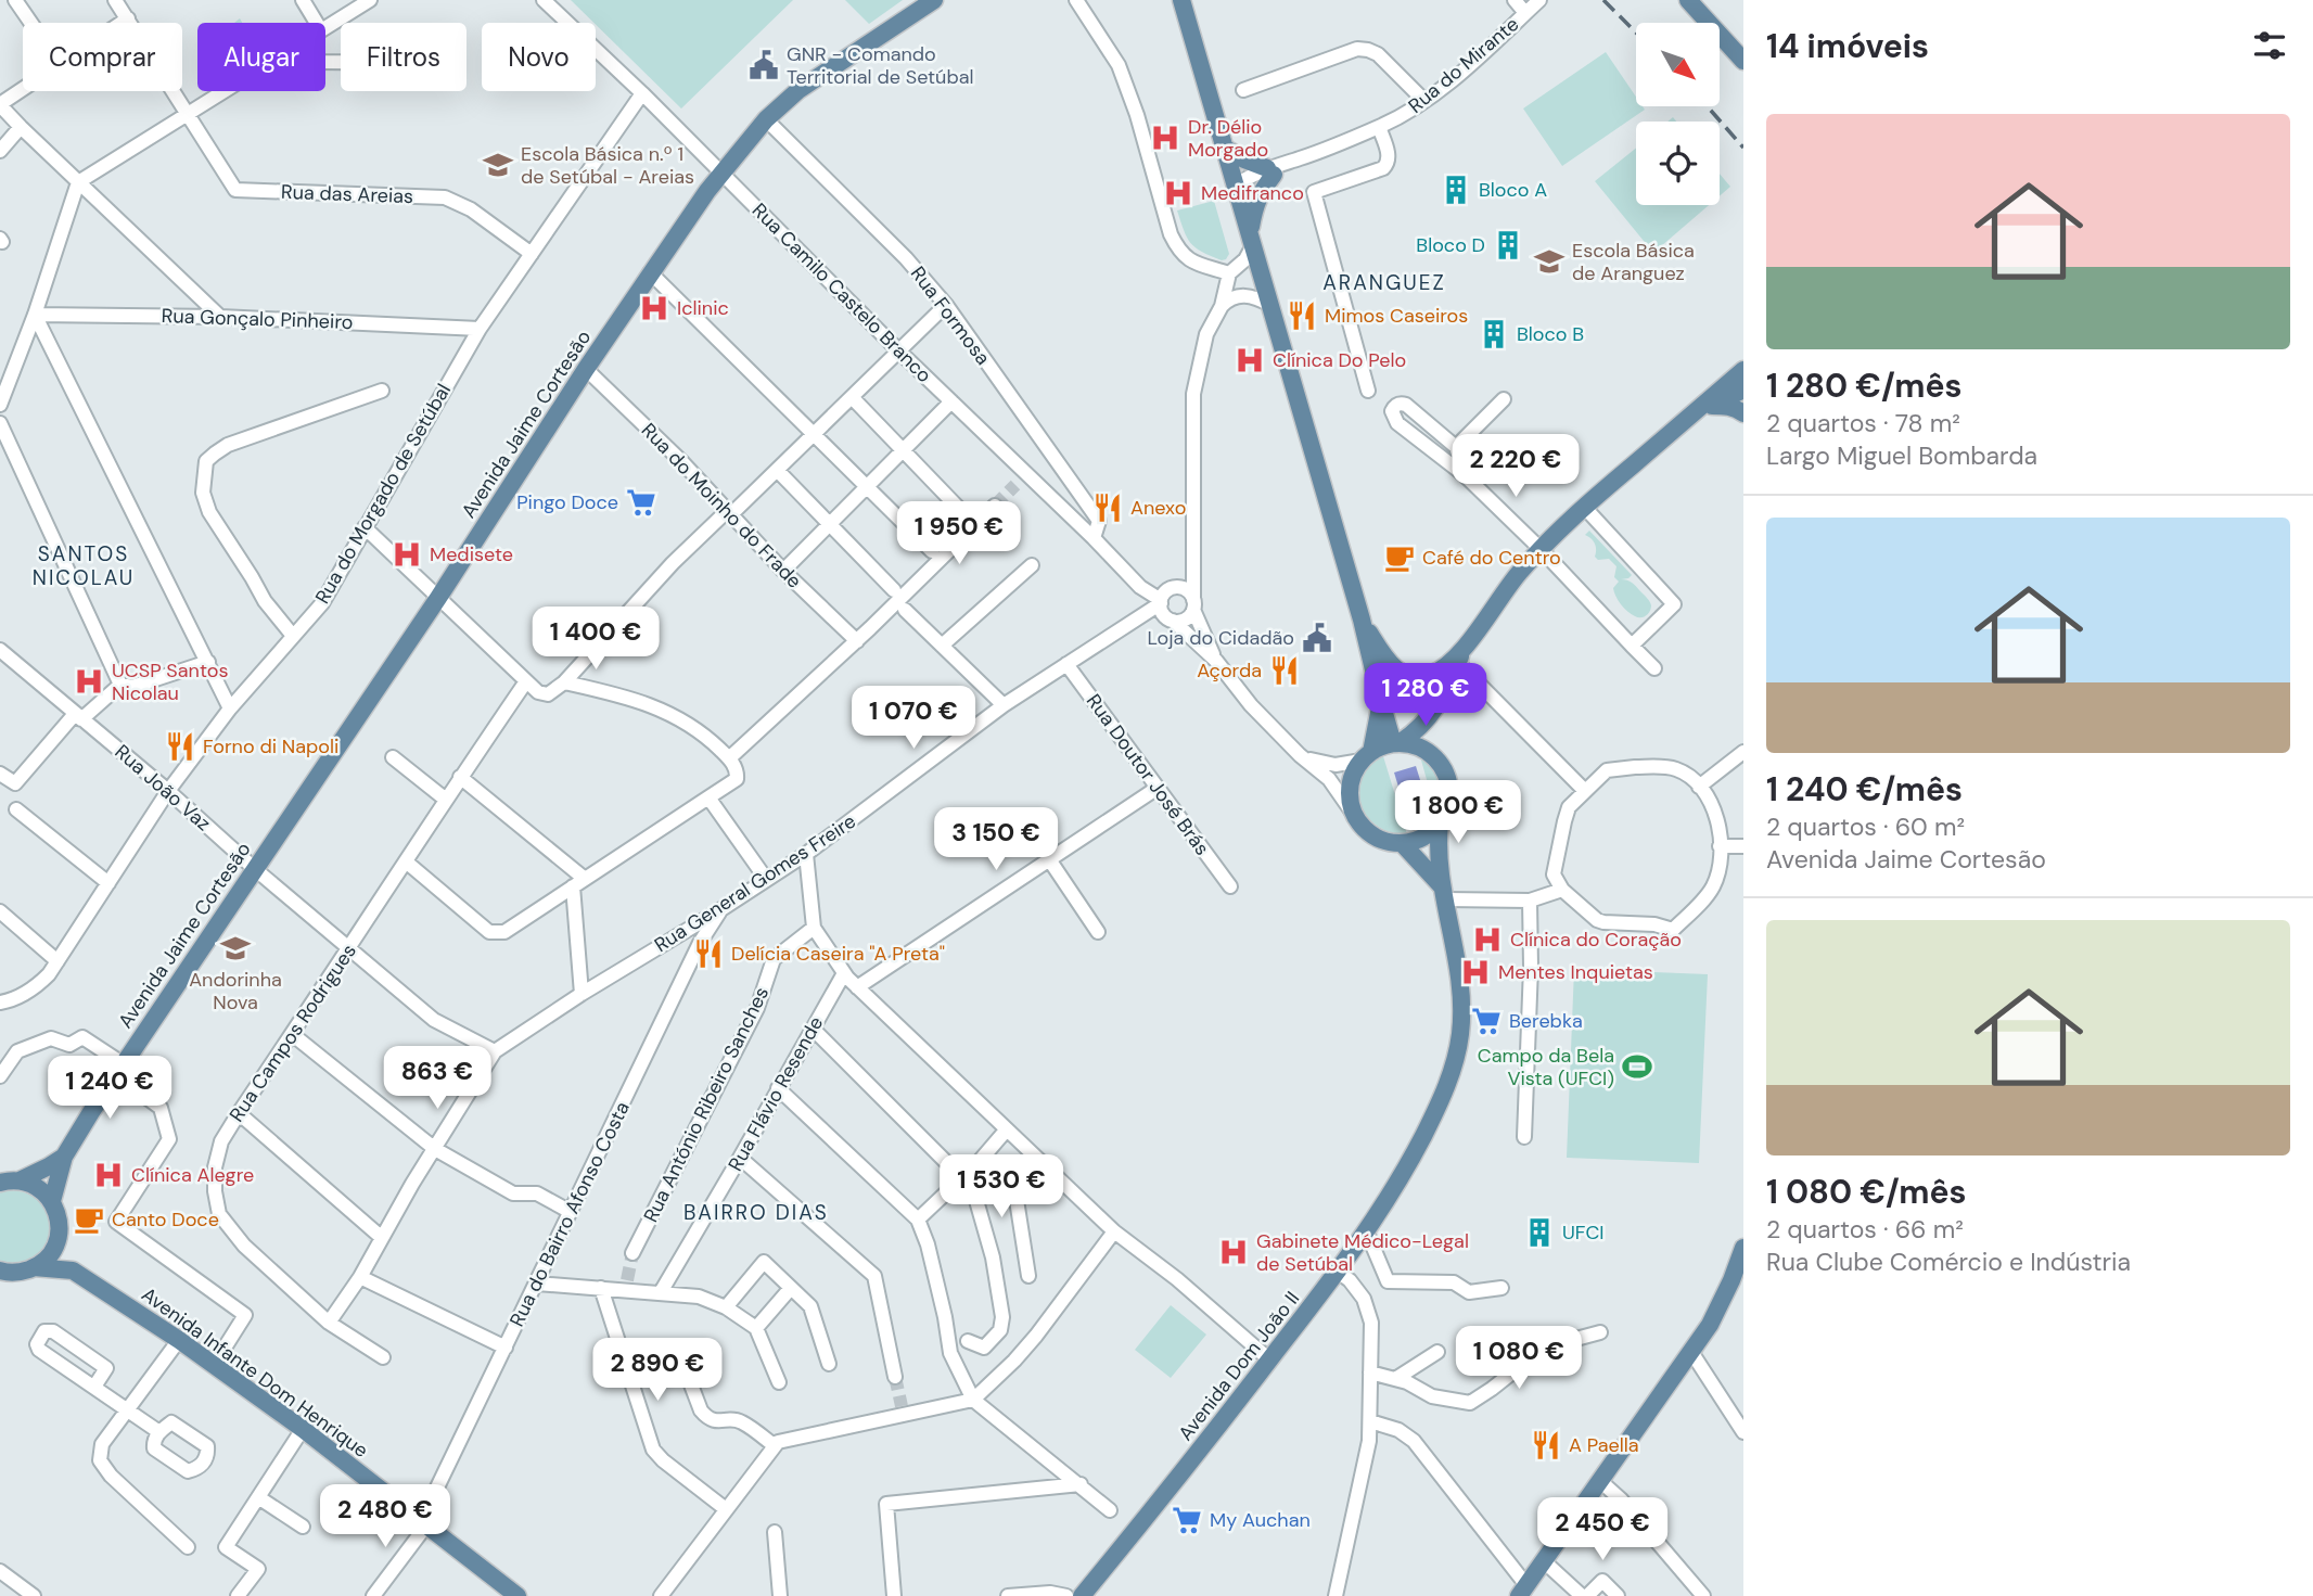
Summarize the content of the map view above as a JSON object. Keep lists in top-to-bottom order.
{
  "streets": {
    "main road": ["Avenida Jaime Cortesão", "Avenida Dom João II", "Avenida Infante Dom Henrique"],
    "street": [
      "Rua do Mirante",
      "Rua das Areias",
      "Rua Camilo Castelo Branco",
      "Rua Formosa",
      "Rua Gonçalo Pinheiro",
      "Rua do Morgado de Setúbal",
      "Rua do Moinho do Frade",
      "Rua Doutor José Brás",
      "Rua João Vaz",
      "Rua General Gomes Freire",
      "Rua Campos Rodrigues",
      "Rua Flávio Resende",
      "Rua António Ribeiro Sanches",
      "Rua do Bairro Afonso Costa"
    ]
  },
  "crossings": [
    ["Rua das Areias", "Rua do Morgado de Setúbal"],
    ["Rua Camilo Castelo Branco", "Rua Formosa"],
    ["Rua Camilo Castelo Branco", "Avenida Jaime Cortesão"],
    ["Rua Camilo Castelo Branco", "Rua do Morgado de Setúbal"],
    ["Rua Camilo Castelo Branco", "Rua General Gomes Freire"],
    ["Rua Formosa", "Avenida Jaime Cortesão"],
    ["Rua Gonçalo Pinheiro", "Rua do Morgado de Setúbal"],
    ["Avenida Jaime Cortesão", "Rua do Moinho do Frade"],
    ["Avenida Jaime Cortesão", "Rua João Vaz"],
    ["Rua do Morgado de Setúbal", "Rua João Vaz"],
    ["Rua Doutor José Brás", "Rua General Gomes Freire"],
    ["Rua João Vaz", "Rua General Gomes Freire"],
    ["Rua João Vaz", "Rua Campos Rodrigues"],
    ["Rua General Gomes Freire", "Rua do Bairro Afonso Costa"],
    ["Rua do Bairro Afonso Costa", "Avenida Infante Dom Henrique"]
  ],
  "districts": ["ARANGUEZ", "SANTOS NICOLAU", "BAIRRO DIAS"],
  "places": {
    "public building": ["GNR - Comando Territorial de Setúbal", "Loja do Cidadão"],
    "hospital": [
      "Dr. Délio Morgado",
      "Medifranco",
      "Iclinic",
      "Clínica Do Pelo",
      "Medisete",
      "UCSP Santos Nicolau",
      "Clínica do Coração",
      "Mentes Inquietas",
      "Clínica Alegre",
      "Gabinete Médico-Legal de Setúbal"
    ],
    "school or university": ["Escola Básica n.º 1 de Setúbal - Areias", "Escola Básica de Aranguez", "Andorinha Nova"],
    "building": [
      "Bloco A",
      "Bloco D",
      "Bloco B",
      "UFCI"
    ],
    "restaurant": [
      "Mimos Caseiros",
      "Anexo",
      "Açorda",
      "Forno di Napoli",
      "Delícia Caseira \"A Preta\"",
      "A Paella"
    ],
    "supermarket": ["Pingo Doce", "Berebka", "My Auchan"],
    "cafe": ["Café do Centro", "Canto Doce"],
    "sports": ["Campo da Bela Vista (UFCI)"]
  },
  "north": "bottom right",
  "page": {
    "heading": "14 imóveis",
    "chip": [
      "Comprar",
      "Alugar",
      "Filtros",
      "Novo"
    ],
    "list": [
      {
        "name": "1 280 €/mês",
        "note": "2 quartos · 78 m² · Largo Miguel Bombarda"
      },
      {
        "name": "1 240 €/mês",
        "note": "2 quartos · 60 m² · Avenida Jaime Cortesão"
      },
      {
        "name": "1 080 €/mês",
        "note": "2 quartos · 66 m² · Rua Clube Comércio e Indústria"
      }
    ],
    "price": [
      "2 220 €",
      "1 950 €",
      "1 400 €",
      "1 280 €",
      "1 070 €",
      "1 800 €",
      "3 150 €",
      "863 €",
      "1 240 €",
      "1 530 €",
      "1 080 €",
      "2 890 €",
      "2 480 €",
      "2 450 €"
    ]
  }
}
